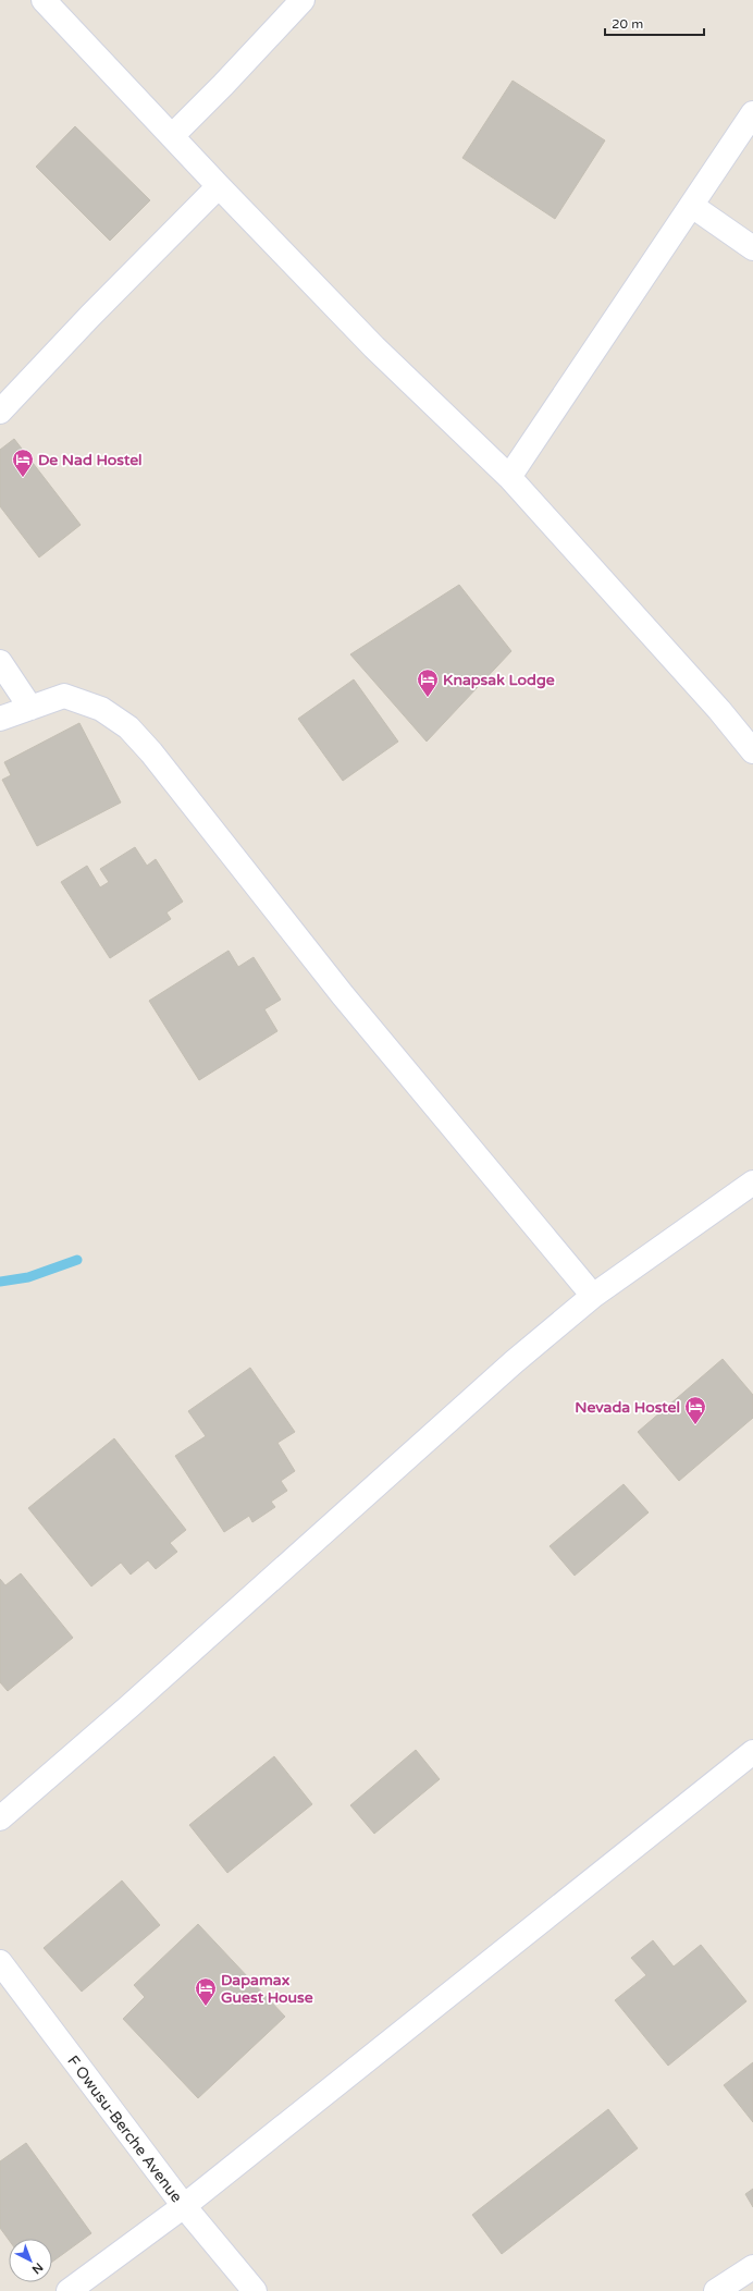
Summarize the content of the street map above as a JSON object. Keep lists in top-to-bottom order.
{
  "streets": {
    "street": ["F Owusu-Berche Avenue"]
  },
  "places": {
    "hotel": [
      "De Nad Hostel",
      "Knapsak Lodge",
      "Nevada Hostel",
      "Dapamax Guest House"
    ]
  },
  "scale_bar": "20 m",
  "north": "bottom right"
}
